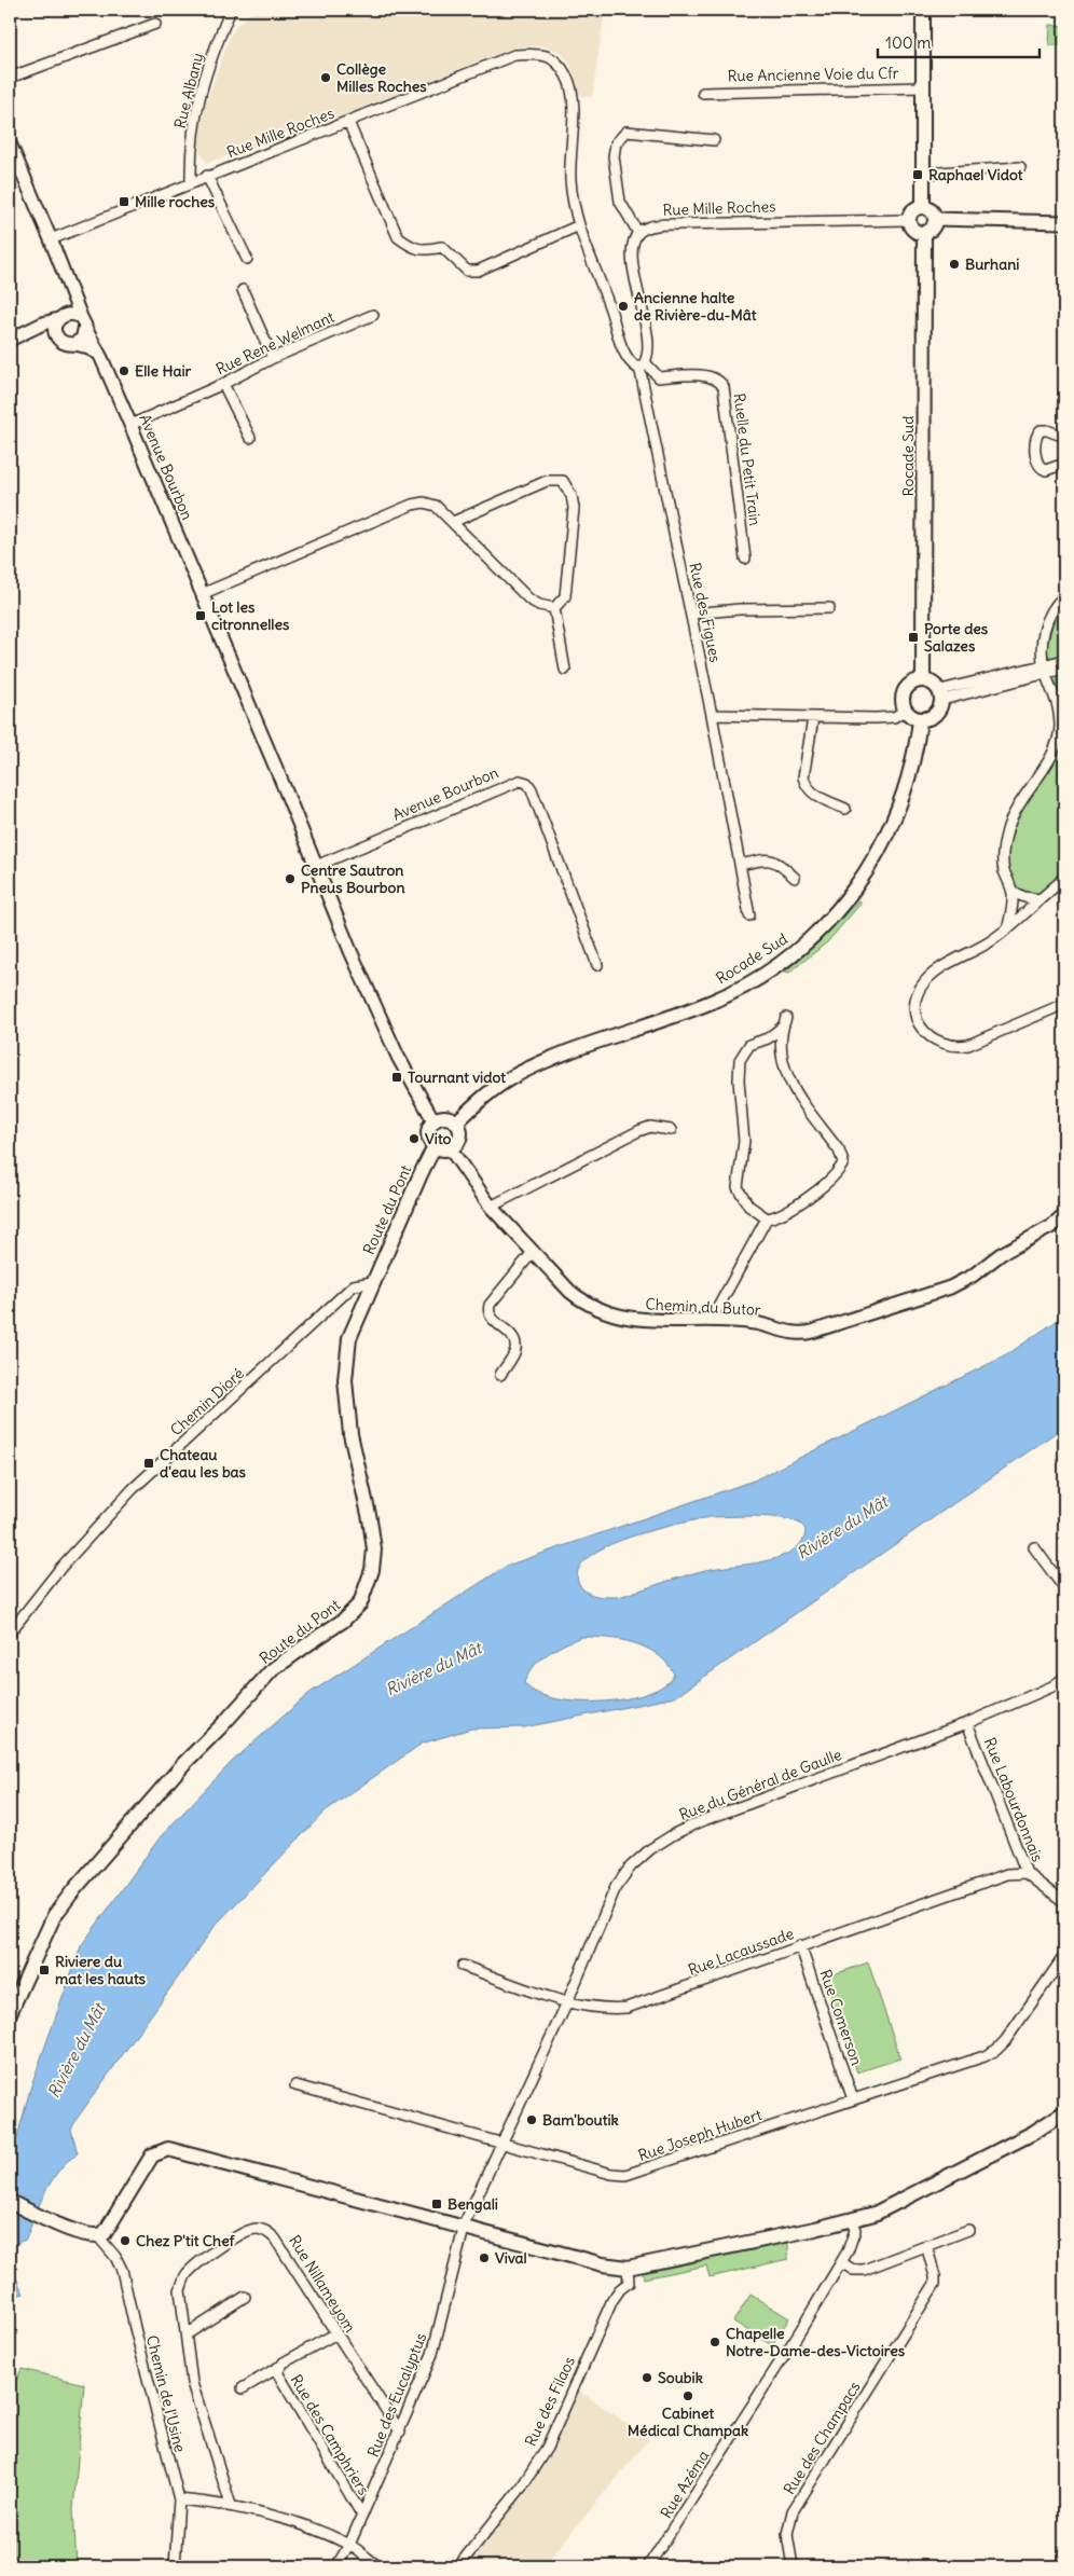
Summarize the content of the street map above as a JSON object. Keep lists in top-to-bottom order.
{
  "streets": {
    "main road": ["Rocade Sud", "Route du Pont"],
    "street": [
      "Rue Ancienne Voie du Cfr",
      "Rue Albany",
      "Rue Mille Roches",
      "Rue Rene Welmant",
      "Ruelle du Petit Train",
      "Avenue Bourbon",
      "Rue des Figues",
      "Chemin du Butor",
      "Chemin Dioré",
      "Rue du Général de Gaulle",
      "Rue Labourdonnais",
      "Rue Lacaussade",
      "Rue Comerson",
      "Rue Joseph Hubert",
      "Rue Nillameyom",
      "Chemin de l'Usine",
      "Rue des Eucalyptus",
      "Rue des Filaos",
      "Rue des Camphriers",
      "Rue des Champacs",
      "Rue Azéma"
    ]
  },
  "crossings": [
    ["Rue Albany", "Rue Mille Roches"],
    ["Rue Mille Roches", "Rocade Sud"],
    ["Rue Mille Roches", "Ruelle du Petit Train"],
    ["Rue Mille Roches", "Rue des Figues"],
    ["Rue Rene Welmant", "Avenue Bourbon"],
    ["Rocade Sud", "Avenue Bourbon"],
    ["Rocade Sud", "Route du Pont"],
    ["Rocade Sud", "Chemin du Butor"],
    ["Ruelle du Petit Train", "Rue des Figues"],
    ["Avenue Bourbon", "Route du Pont"],
    ["Avenue Bourbon", "Chemin du Butor"],
    ["Route du Pont", "Chemin du Butor"],
    ["Route du Pont", "Chemin Dioré"],
    ["Rue du Général de Gaulle", "Rue Labourdonnais"],
    ["Rue du Général de Gaulle", "Rue Lacaussade"],
    ["Rue du Général de Gaulle", "Rue Joseph Hubert"],
    ["Rue du Général de Gaulle", "Rue des Eucalyptus"],
    ["Rue Labourdonnais", "Rue Lacaussade"],
    ["Rue Lacaussade", "Rue Comerson"],
    ["Rue Comerson", "Rue Joseph Hubert"],
    ["Rue Nillameyom", "Rue des Eucalyptus"],
    ["Rue Nillameyom", "Rue des Camphriers"],
    ["Rue des Eucalyptus", "Rue des Camphriers"]
  ],
  "water": ["Rivière du Mât"],
  "places": {
    "other": [
      "Collège Milles Roches",
      "Burhani",
      "Ancienne halte de Rivière-du-Mât",
      "Elle Hair",
      "Centre Sautron Pneus Bourbon",
      "Vito",
      "Bam'boutik",
      "Chez P'tit Chef",
      "Vival",
      "Chapelle Notre-Dame-des-Victoires",
      "Soubik",
      "Cabinet Médical Champak"
    ],
    "transit": [
      "Raphael Vidot",
      "Mille roches",
      "Lot les citronnelles",
      "Porte des Salazes",
      "Tournant vidot",
      "Chateau d'eau les bas",
      "Riviere du mat les hauts",
      "Bengali"
    ]
  },
  "scale_bar": "100 m"
}
